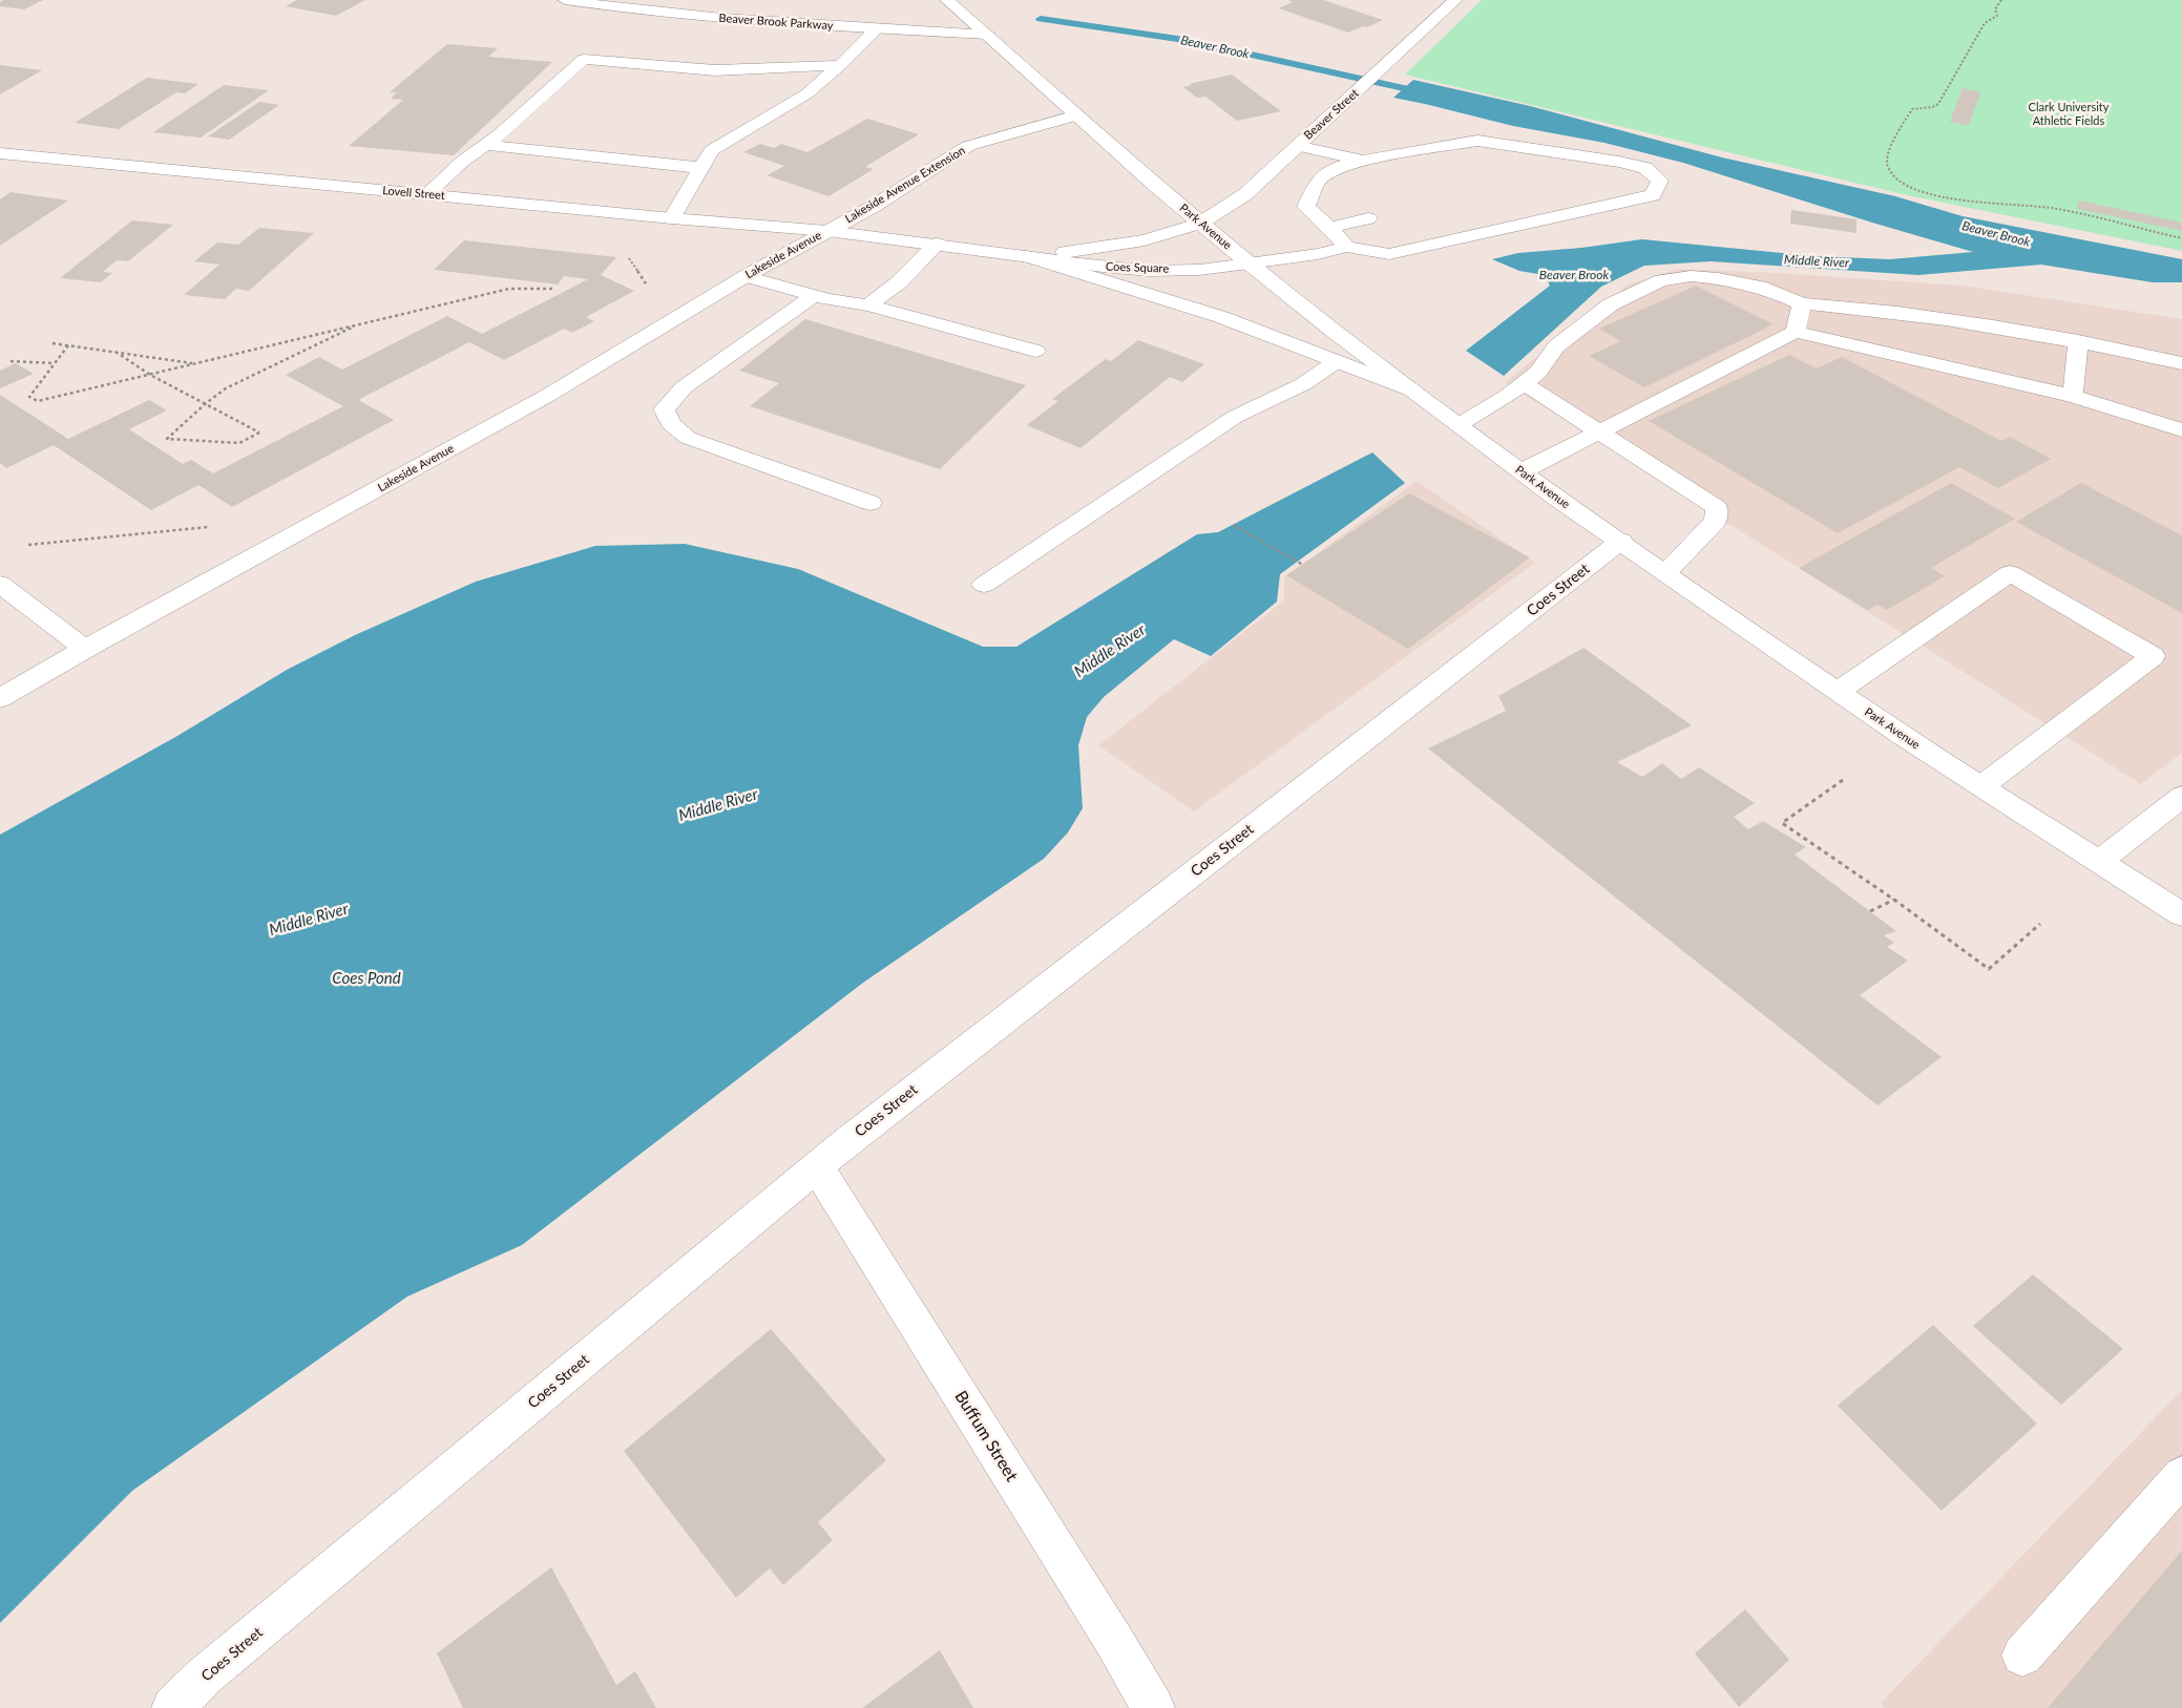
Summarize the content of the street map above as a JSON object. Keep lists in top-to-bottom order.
{
  "streets": {
    "main road": [
      "Beaver Brook Parkway",
      "Beaver Street",
      "Lakeside Avenue Extension",
      "Lovell Street",
      "Park Avenue",
      "Lakeside Avenue",
      "Coes Square",
      "Coes Street",
      "Buffum Street"
    ]
  },
  "crossings": [
    ["Beaver Brook Parkway", "Park Avenue"],
    ["Beaver Street", "Park Avenue"],
    ["Beaver Street", "Coes Square"],
    ["Lakeside Avenue Extension", "Lovell Street"],
    ["Lakeside Avenue Extension", "Park Avenue"],
    ["Lakeside Avenue Extension", "Lakeside Avenue"],
    ["Lakeside Avenue Extension", "Coes Square"],
    ["Lovell Street", "Lakeside Avenue"],
    ["Lovell Street", "Coes Square"],
    ["Park Avenue", "Coes Square"],
    ["Park Avenue", "Coes Street"],
    ["Lakeside Avenue", "Coes Square"],
    ["Coes Street", "Buffum Street"]
  ],
  "water": ["Beaver Brook", "Middle River", "Coes Pond"],
  "parks": ["Clark University Athletic Fields"]
}
